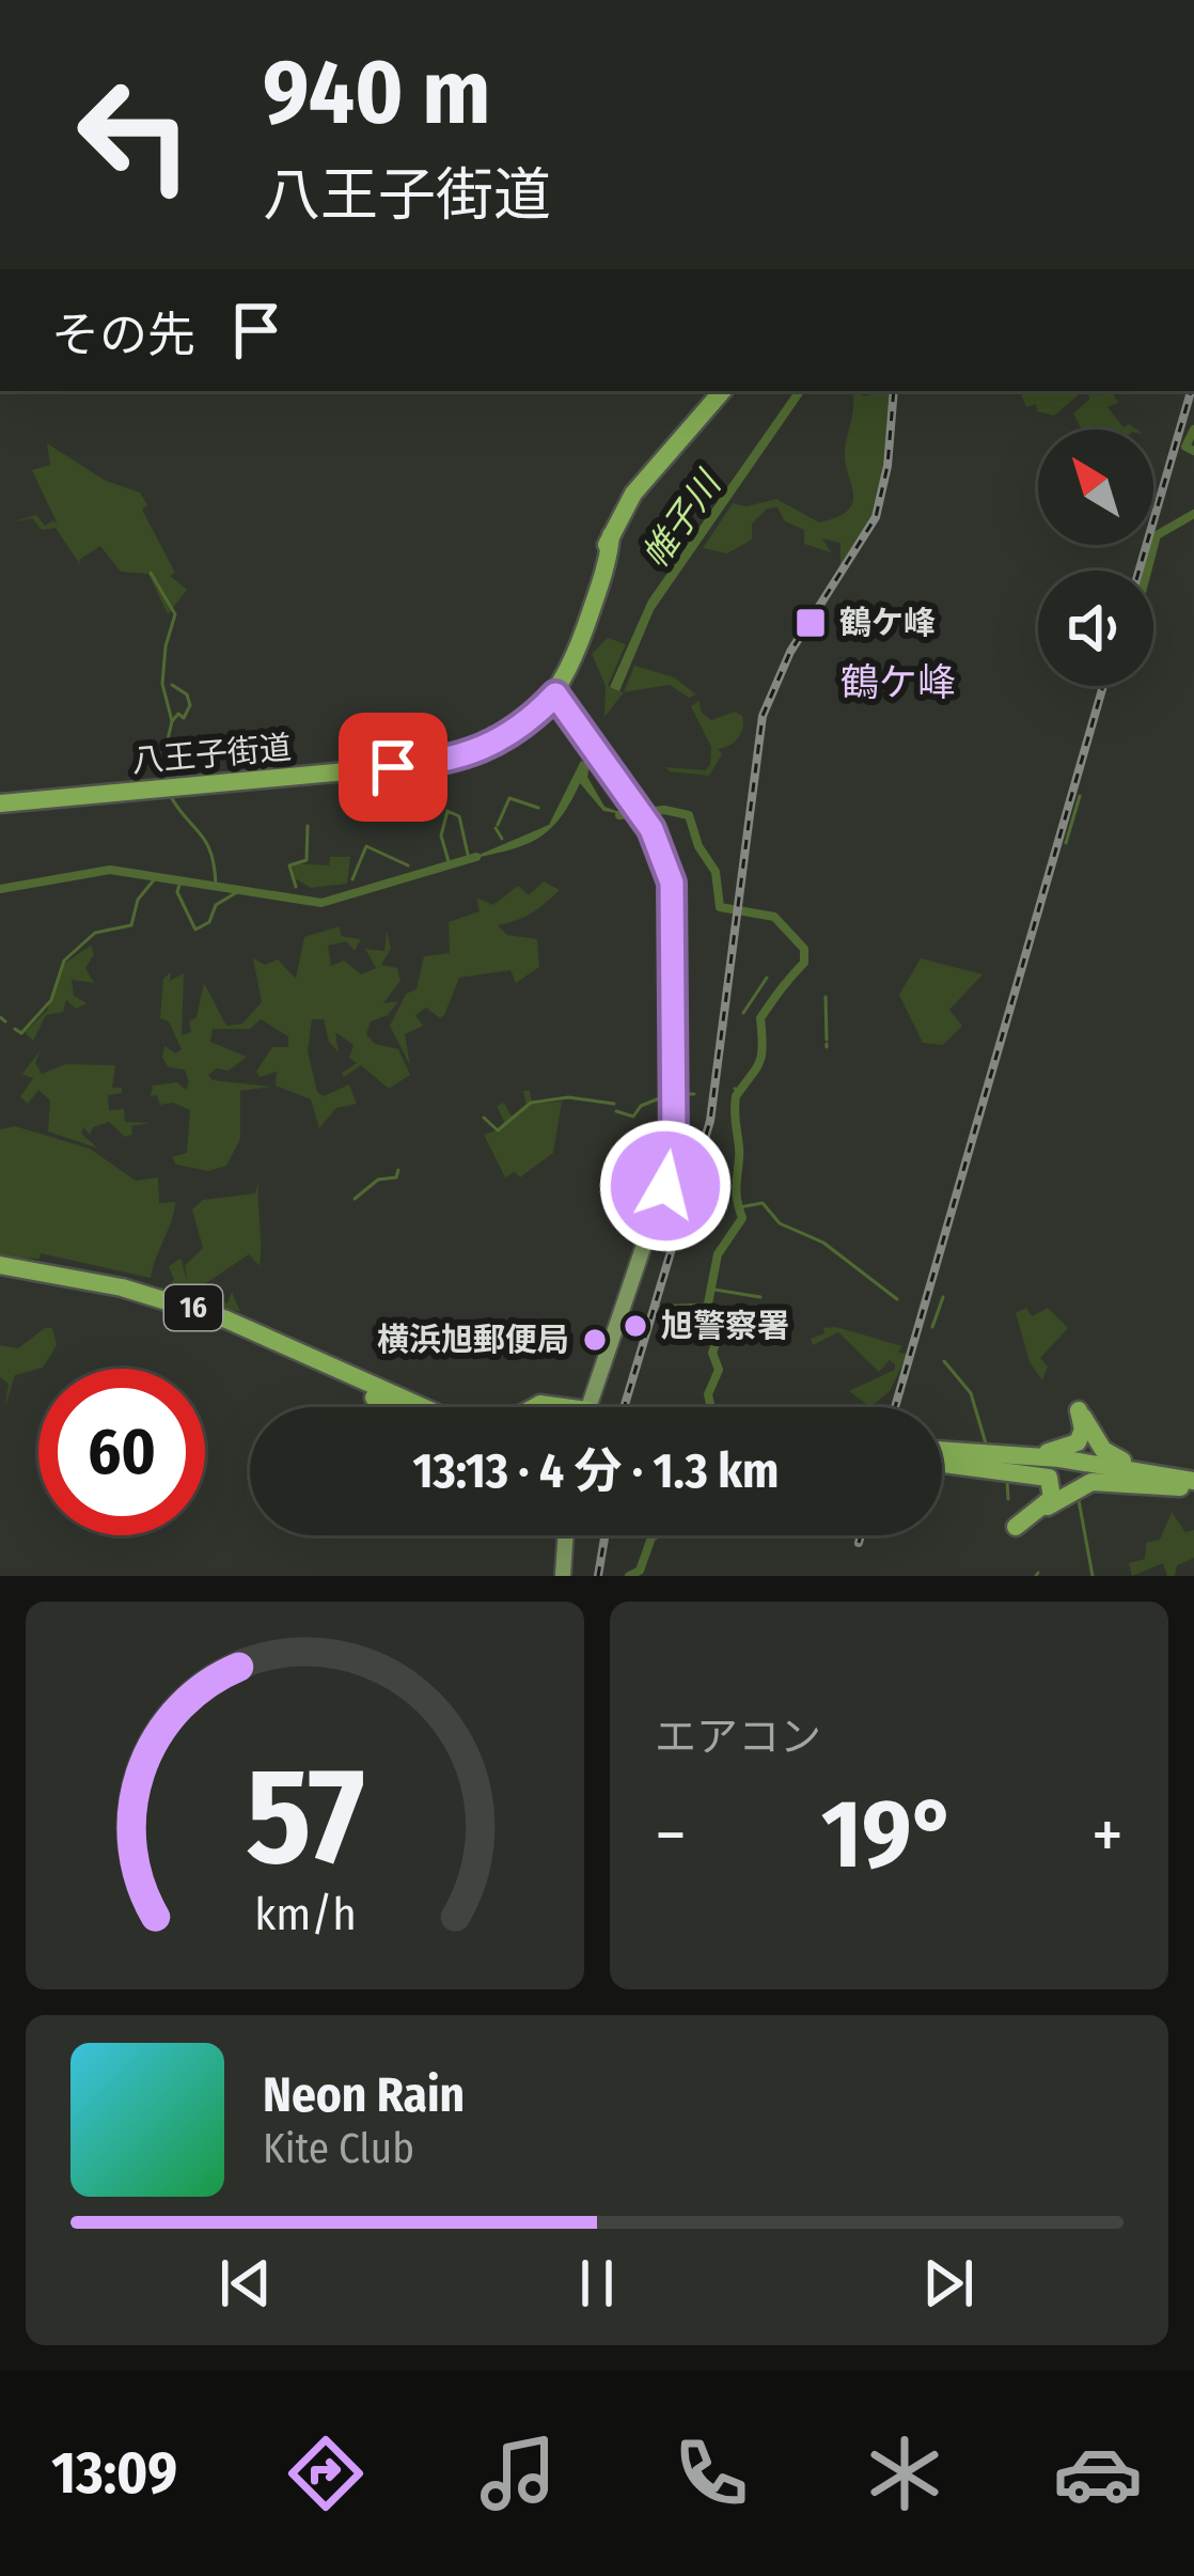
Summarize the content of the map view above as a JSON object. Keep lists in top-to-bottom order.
{
  "streets": {
    "highway": ["八王子街道", "16"]
  },
  "districts": ["鶴ケ峰"],
  "water": ["帷子川"],
  "places": {
    "transit": ["鶴ケ峰"],
    "other": ["旭警察署", "横浜旭郵便局"]
  },
  "north": "top left",
  "page": {
    "turn": ["940 m", "八王子街道"],
    "then": "その先",
    "limit": "60",
    "trip": "13:13 · 4 分 · 1.3 km",
    "tile": "エアコン",
    "heat": ["−", "19°", "+"],
    "song": ["Neon Rain", "Kite Club"],
    "tabs": "13:09",
    "gauge": ["57", "km/h"]
  }
}
